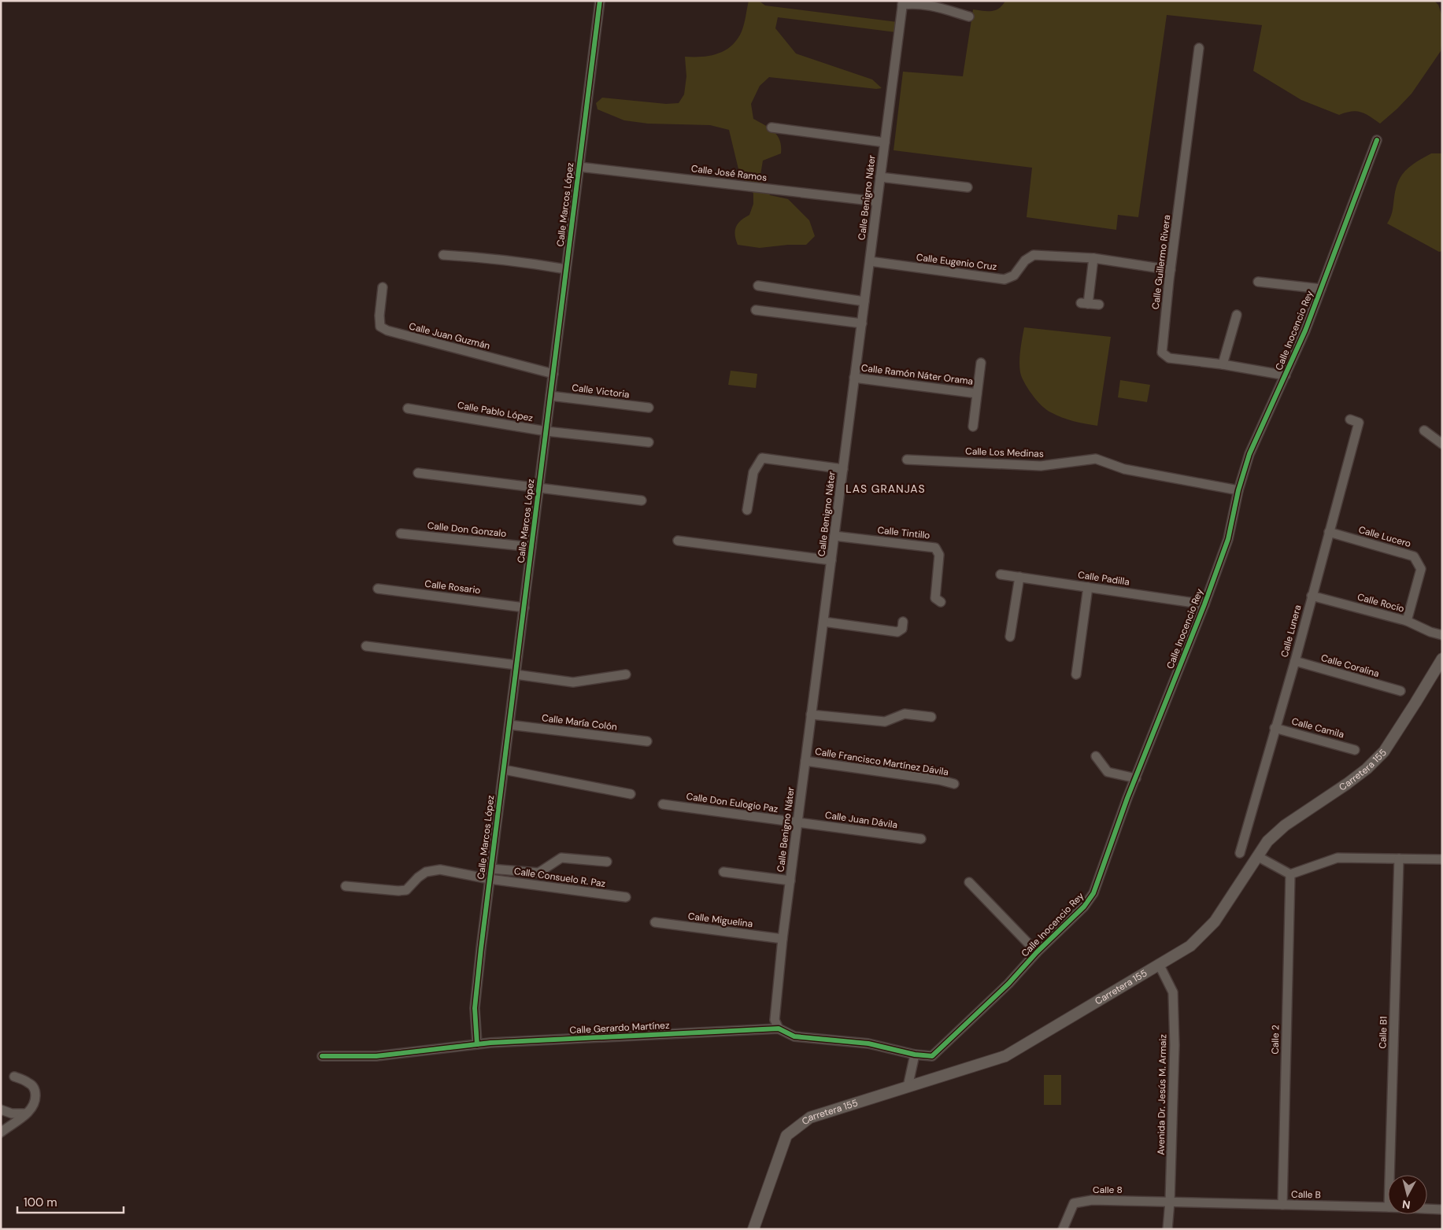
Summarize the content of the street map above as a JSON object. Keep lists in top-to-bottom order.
{
  "streets": {
    "street": [
      "Calle José Ramos",
      "Calle Benigno Náter",
      "Calle Marcos López",
      "Calle Eugenio Cruz",
      "Calle Guillermo Rivera",
      "Calle Inocencio Rey",
      "Calle Juan Guzmán",
      "Calle Ramón Náter Orama",
      "Calle Victoria",
      "Calle Pablo López",
      "Calle Los Medinas",
      "Calle Don Gonzalo",
      "Calle Tintillo",
      "Calle Lucero",
      "Calle Padilla",
      "Calle Rosario",
      "Calle Rocío",
      "Calle Lunera",
      "Calle Coralina",
      "Calle María Colón",
      "Calle Camila",
      "Calle Francisco Martínez Dávila",
      "Carretera 155",
      "Calle Don Eulogio Paz",
      "Calle Juan Dávila",
      "Calle Consuelo R. Paz",
      "Calle Miguelina",
      "Calle Gerardo Martínez",
      "Calle B1",
      "Calle 2",
      "Avenida Dr. Jesús M. Armaiz",
      "Calle 8",
      "Calle B"
    ]
  },
  "crossings": [
    ["Calle José Ramos", "Calle Benigno Náter"],
    ["Calle José Ramos", "Calle Marcos López"],
    ["Calle Benigno Náter", "Calle Eugenio Cruz"],
    ["Calle Benigno Náter", "Calle Ramón Náter Orama"],
    ["Calle Benigno Náter", "Calle Tintillo"],
    ["Calle Benigno Náter", "Calle Francisco Martínez Dávila"],
    ["Calle Benigno Náter", "Calle Don Eulogio Paz"],
    ["Calle Benigno Náter", "Calle Juan Dávila"],
    ["Calle Benigno Náter", "Calle Miguelina"],
    ["Calle Benigno Náter", "Calle Gerardo Martínez"],
    ["Calle Marcos López", "Calle Juan Guzmán"],
    ["Calle Marcos López", "Calle Victoria"],
    ["Calle Marcos López", "Calle Pablo López"],
    ["Calle Marcos López", "Calle Don Gonzalo"],
    ["Calle Marcos López", "Calle Rosario"],
    ["Calle Marcos López", "Calle María Colón"],
    ["Calle Marcos López", "Calle Consuelo R. Paz"],
    ["Calle Marcos López", "Calle Gerardo Martínez"],
    ["Calle Eugenio Cruz", "Calle Guillermo Rivera"],
    ["Calle Guillermo Rivera", "Calle Inocencio Rey"],
    ["Calle Inocencio Rey", "Calle Los Medinas"],
    ["Calle Inocencio Rey", "Calle Padilla"],
    ["Calle Inocencio Rey", "Calle Gerardo Martínez"],
    ["Calle Lucero", "Calle Rocío"],
    ["Calle Lucero", "Calle Lunera"],
    ["Calle Rocío", "Calle Lunera"],
    ["Calle Lunera", "Calle Coralina"],
    ["Calle Lunera", "Calle Camila"],
    ["Carretera 155", "Avenida Dr. Jesús M. Armaiz"],
    ["Calle Don Eulogio Paz", "Calle Juan Dávila"],
    ["Calle 2", "Calle B"],
    ["Avenida Dr. Jesús M. Armaiz", "Calle 8"],
    ["Avenida Dr. Jesús M. Armaiz", "Calle B"],
    ["Calle 8", "Calle B"]
  ],
  "districts": ["LAS GRANJAS"],
  "scale_bar": "100 m",
  "north": "bottom"
}
